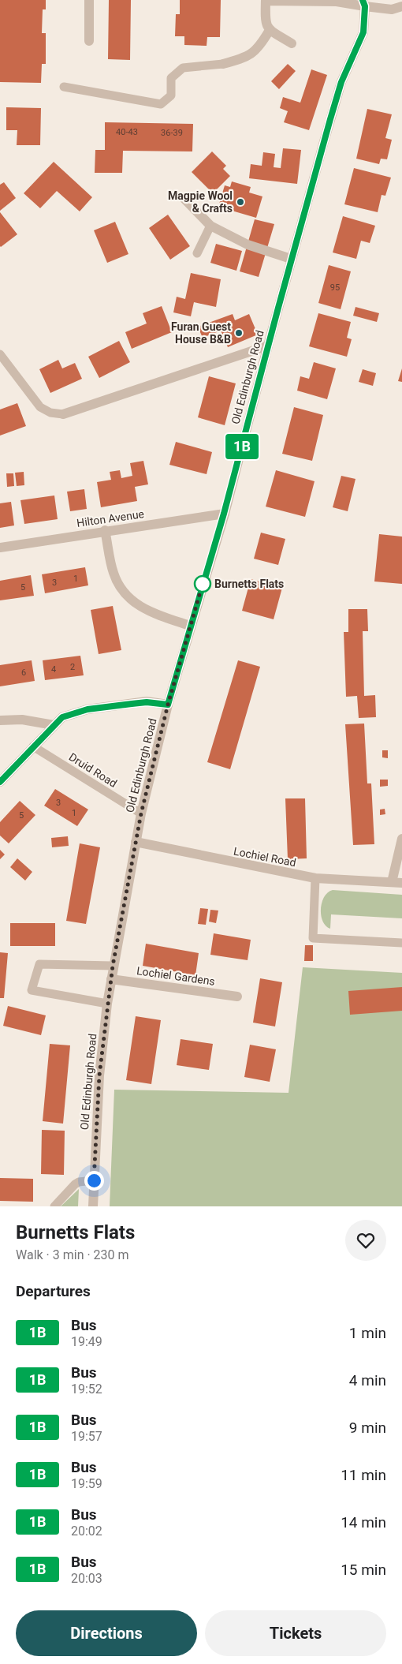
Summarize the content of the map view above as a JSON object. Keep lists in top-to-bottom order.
{
  "streets": {
    "street": [
      "Old Edinburgh Road",
      "Hilton Avenue",
      "Lochiel Road",
      "Lochiel Gardens"
    ],
    "lane": ["Druid Road"]
  },
  "crossings": [
    ["Old Edinburgh Road", "Hilton Avenue"],
    ["Old Edinburgh Road", "Druid Road"],
    ["Old Edinburgh Road", "Lochiel Road"],
    ["Old Edinburgh Road", "Lochiel Gardens"]
  ],
  "places": ["Magpie Wool & Crafts", "Furan Guest House B&B", "Burnetts Flats"],
  "lines": ["bus line 1B"],
  "house_numbers": [
    "40-43",
    "36-39",
    "95",
    "1",
    "3",
    "5",
    "2",
    "4",
    "6",
    "3",
    "1",
    "5"
  ],
  "page": {
    "on_map": "1B",
    "heading": [
      ["Burnetts Flats", "Walk · 3 min · 230 m"],
      "Departures"
    ],
    "list": [
      {
        "mark": "1B",
        "name": "Bus",
        "note": "19:49",
        "value": "1 min"
      },
      {
        "mark": "1B",
        "name": "Bus",
        "note": "19:52",
        "value": "4 min"
      },
      {
        "mark": "1B",
        "name": "Bus",
        "note": "19:57",
        "value": "9 min"
      },
      {
        "mark": "1B",
        "name": "Bus",
        "note": "19:59",
        "value": "11 min"
      },
      {
        "mark": "1B",
        "name": "Bus",
        "note": "20:02",
        "value": "14 min"
      },
      {
        "mark": "1B",
        "name": "Bus",
        "note": "20:03",
        "value": "15 min"
      }
    ],
    "buttons": ["Directions", "Tickets"]
  }
}
